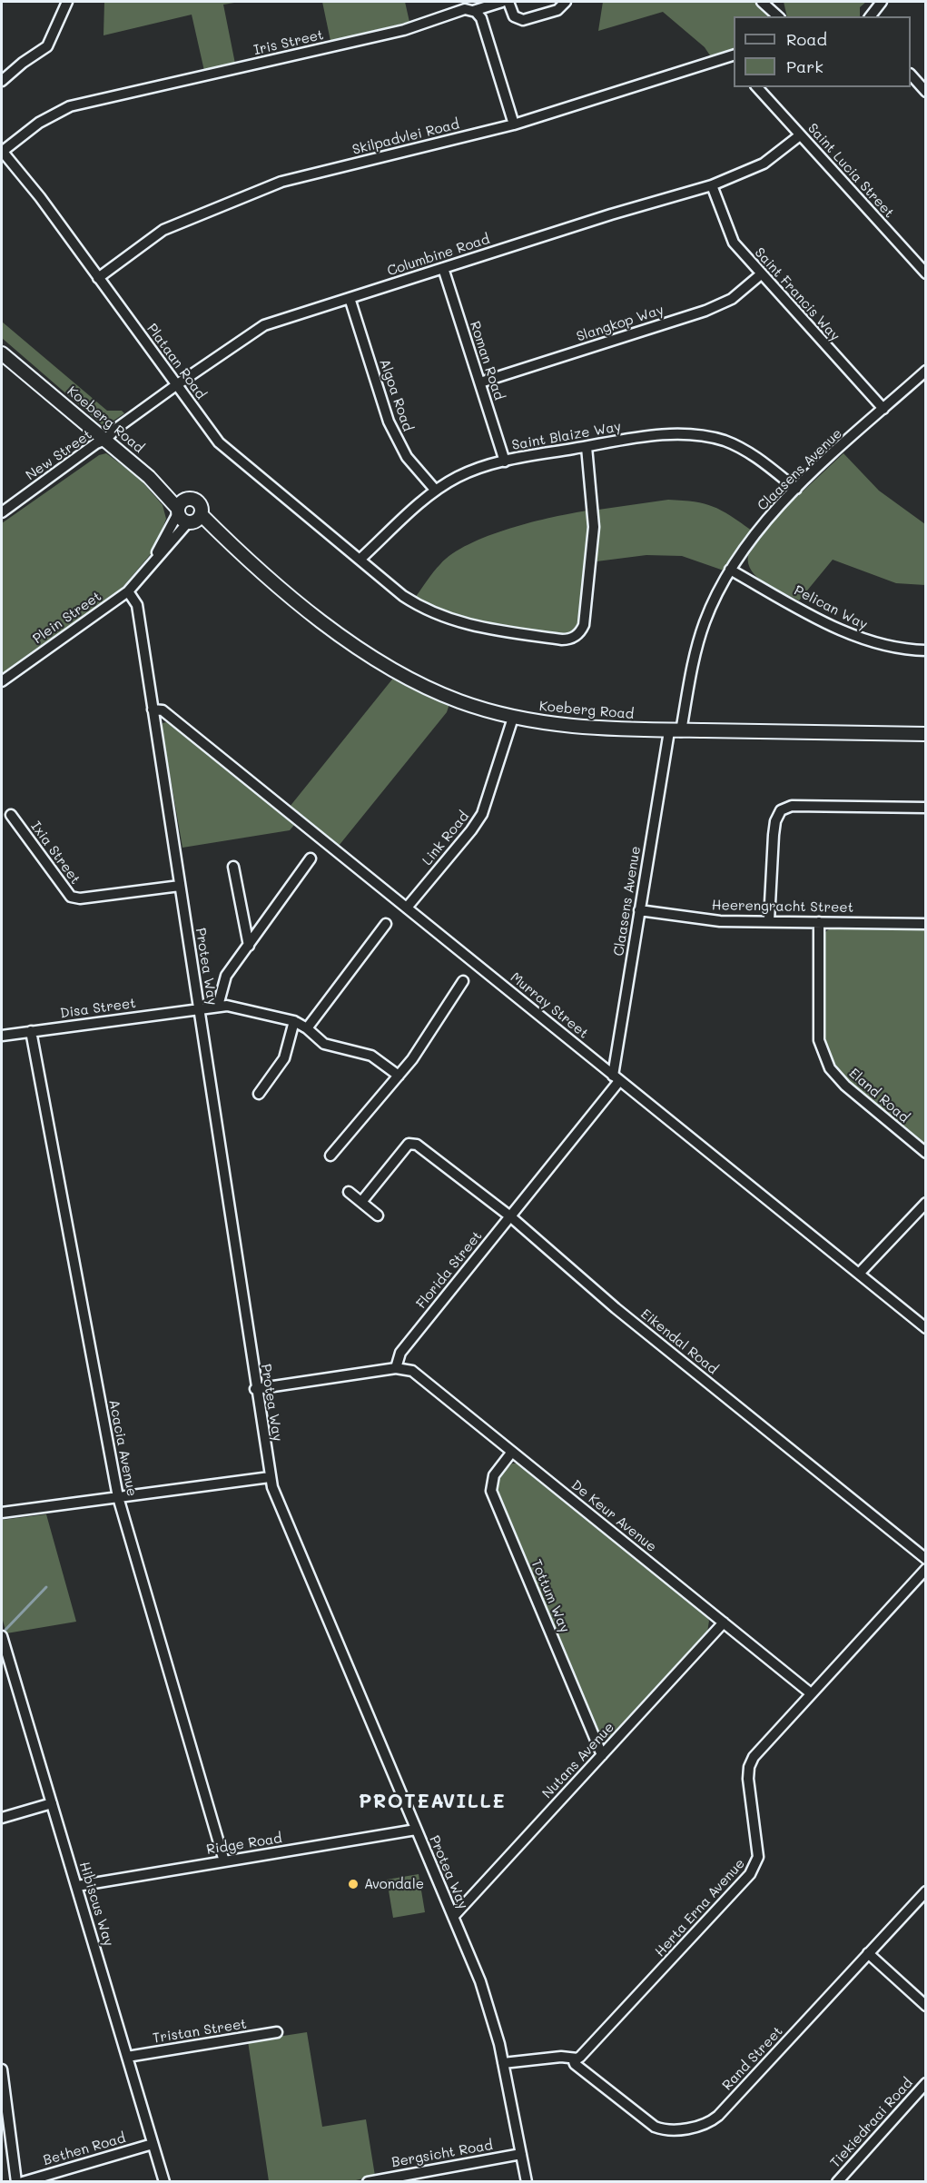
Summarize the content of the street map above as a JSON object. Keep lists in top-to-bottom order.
{
  "streets": {
    "main road": ["Koeberg Road"],
    "street": [
      "Iris Street",
      "Skilpadvlei Road",
      "Saint Lucia Street",
      "Columbine Road",
      "Saint Francis Way",
      "Slangkop Way",
      "Roman Road",
      "Plataan Road",
      "Algoa Road",
      "Saint Blaize Way",
      "New Street",
      "Claasens Avenue",
      "Pelican Way",
      "Plein Street",
      "Link Road",
      "Ixia Street",
      "Heerengracht Street",
      "Protea Way",
      "Murray Street",
      "Disa Street",
      "Eland Road",
      "Florida Street",
      "Eikendal Road",
      "Acacia Avenue",
      "De Keur Avenue",
      "Tottum Way",
      "Nutans Avenue",
      "Ridge Road",
      "Hibiscus Way",
      "Herta Erna Avenue",
      "Tristan Street",
      "Rand Street",
      "Tiekiedraai Road",
      "Bethen Road",
      "Bergsicht Road"
    ]
  },
  "crossings": [
    ["Iris Street", "Plataan Road"],
    ["Skilpadvlei Road", "Plataan Road"],
    ["Saint Lucia Street", "Columbine Road"],
    ["Columbine Road", "Saint Francis Way"],
    ["Columbine Road", "Roman Road"],
    ["Columbine Road", "Plataan Road"],
    ["Columbine Road", "Algoa Road"],
    ["Columbine Road", "Koeberg Road"],
    ["Columbine Road", "New Street"],
    ["Saint Francis Way", "Slangkop Way"],
    ["Saint Francis Way", "Claasens Avenue"],
    ["Slangkop Way", "Roman Road"],
    ["Roman Road", "Saint Blaize Way"],
    ["Plataan Road", "Saint Blaize Way"],
    ["Algoa Road", "Saint Blaize Way"],
    ["Koeberg Road", "New Street"],
    ["Koeberg Road", "Claasens Avenue"],
    ["Koeberg Road", "Plein Street"],
    ["Koeberg Road", "Link Road"],
    ["Saint Blaize Way", "Claasens Avenue"],
    ["Claasens Avenue", "Pelican Way"],
    ["Claasens Avenue", "Heerengracht Street"],
    ["Claasens Avenue", "Murray Street"],
    ["Claasens Avenue", "Florida Street"],
    ["Plein Street", "Protea Way"],
    ["Link Road", "Murray Street"],
    ["Ixia Street", "Protea Way"],
    ["Heerengracht Street", "Eland Road"],
    ["Protea Way", "Murray Street"],
    ["Protea Way", "Disa Street"],
    ["Protea Way", "Nutans Avenue"],
    ["Protea Way", "Ridge Road"],
    ["Protea Way", "Bergsicht Road"],
    ["Murray Street", "Florida Street"],
    ["Disa Street", "Acacia Avenue"],
    ["Florida Street", "Eikendal Road"],
    ["Florida Street", "De Keur Avenue"],
    ["Acacia Avenue", "Ridge Road"],
    ["De Keur Avenue", "Tottum Way"],
    ["De Keur Avenue", "Nutans Avenue"],
    ["De Keur Avenue", "Herta Erna Avenue"],
    ["Tottum Way", "Nutans Avenue"],
    ["Ridge Road", "Hibiscus Way"],
    ["Hibiscus Way", "Tristan Street"],
    ["Hibiscus Way", "Bethen Road"],
    ["Herta Erna Avenue", "Rand Street"]
  ],
  "districts": ["PROTEAVILLE"],
  "places": ["Avondale"],
  "legend": ["Road", "Park"]
}
